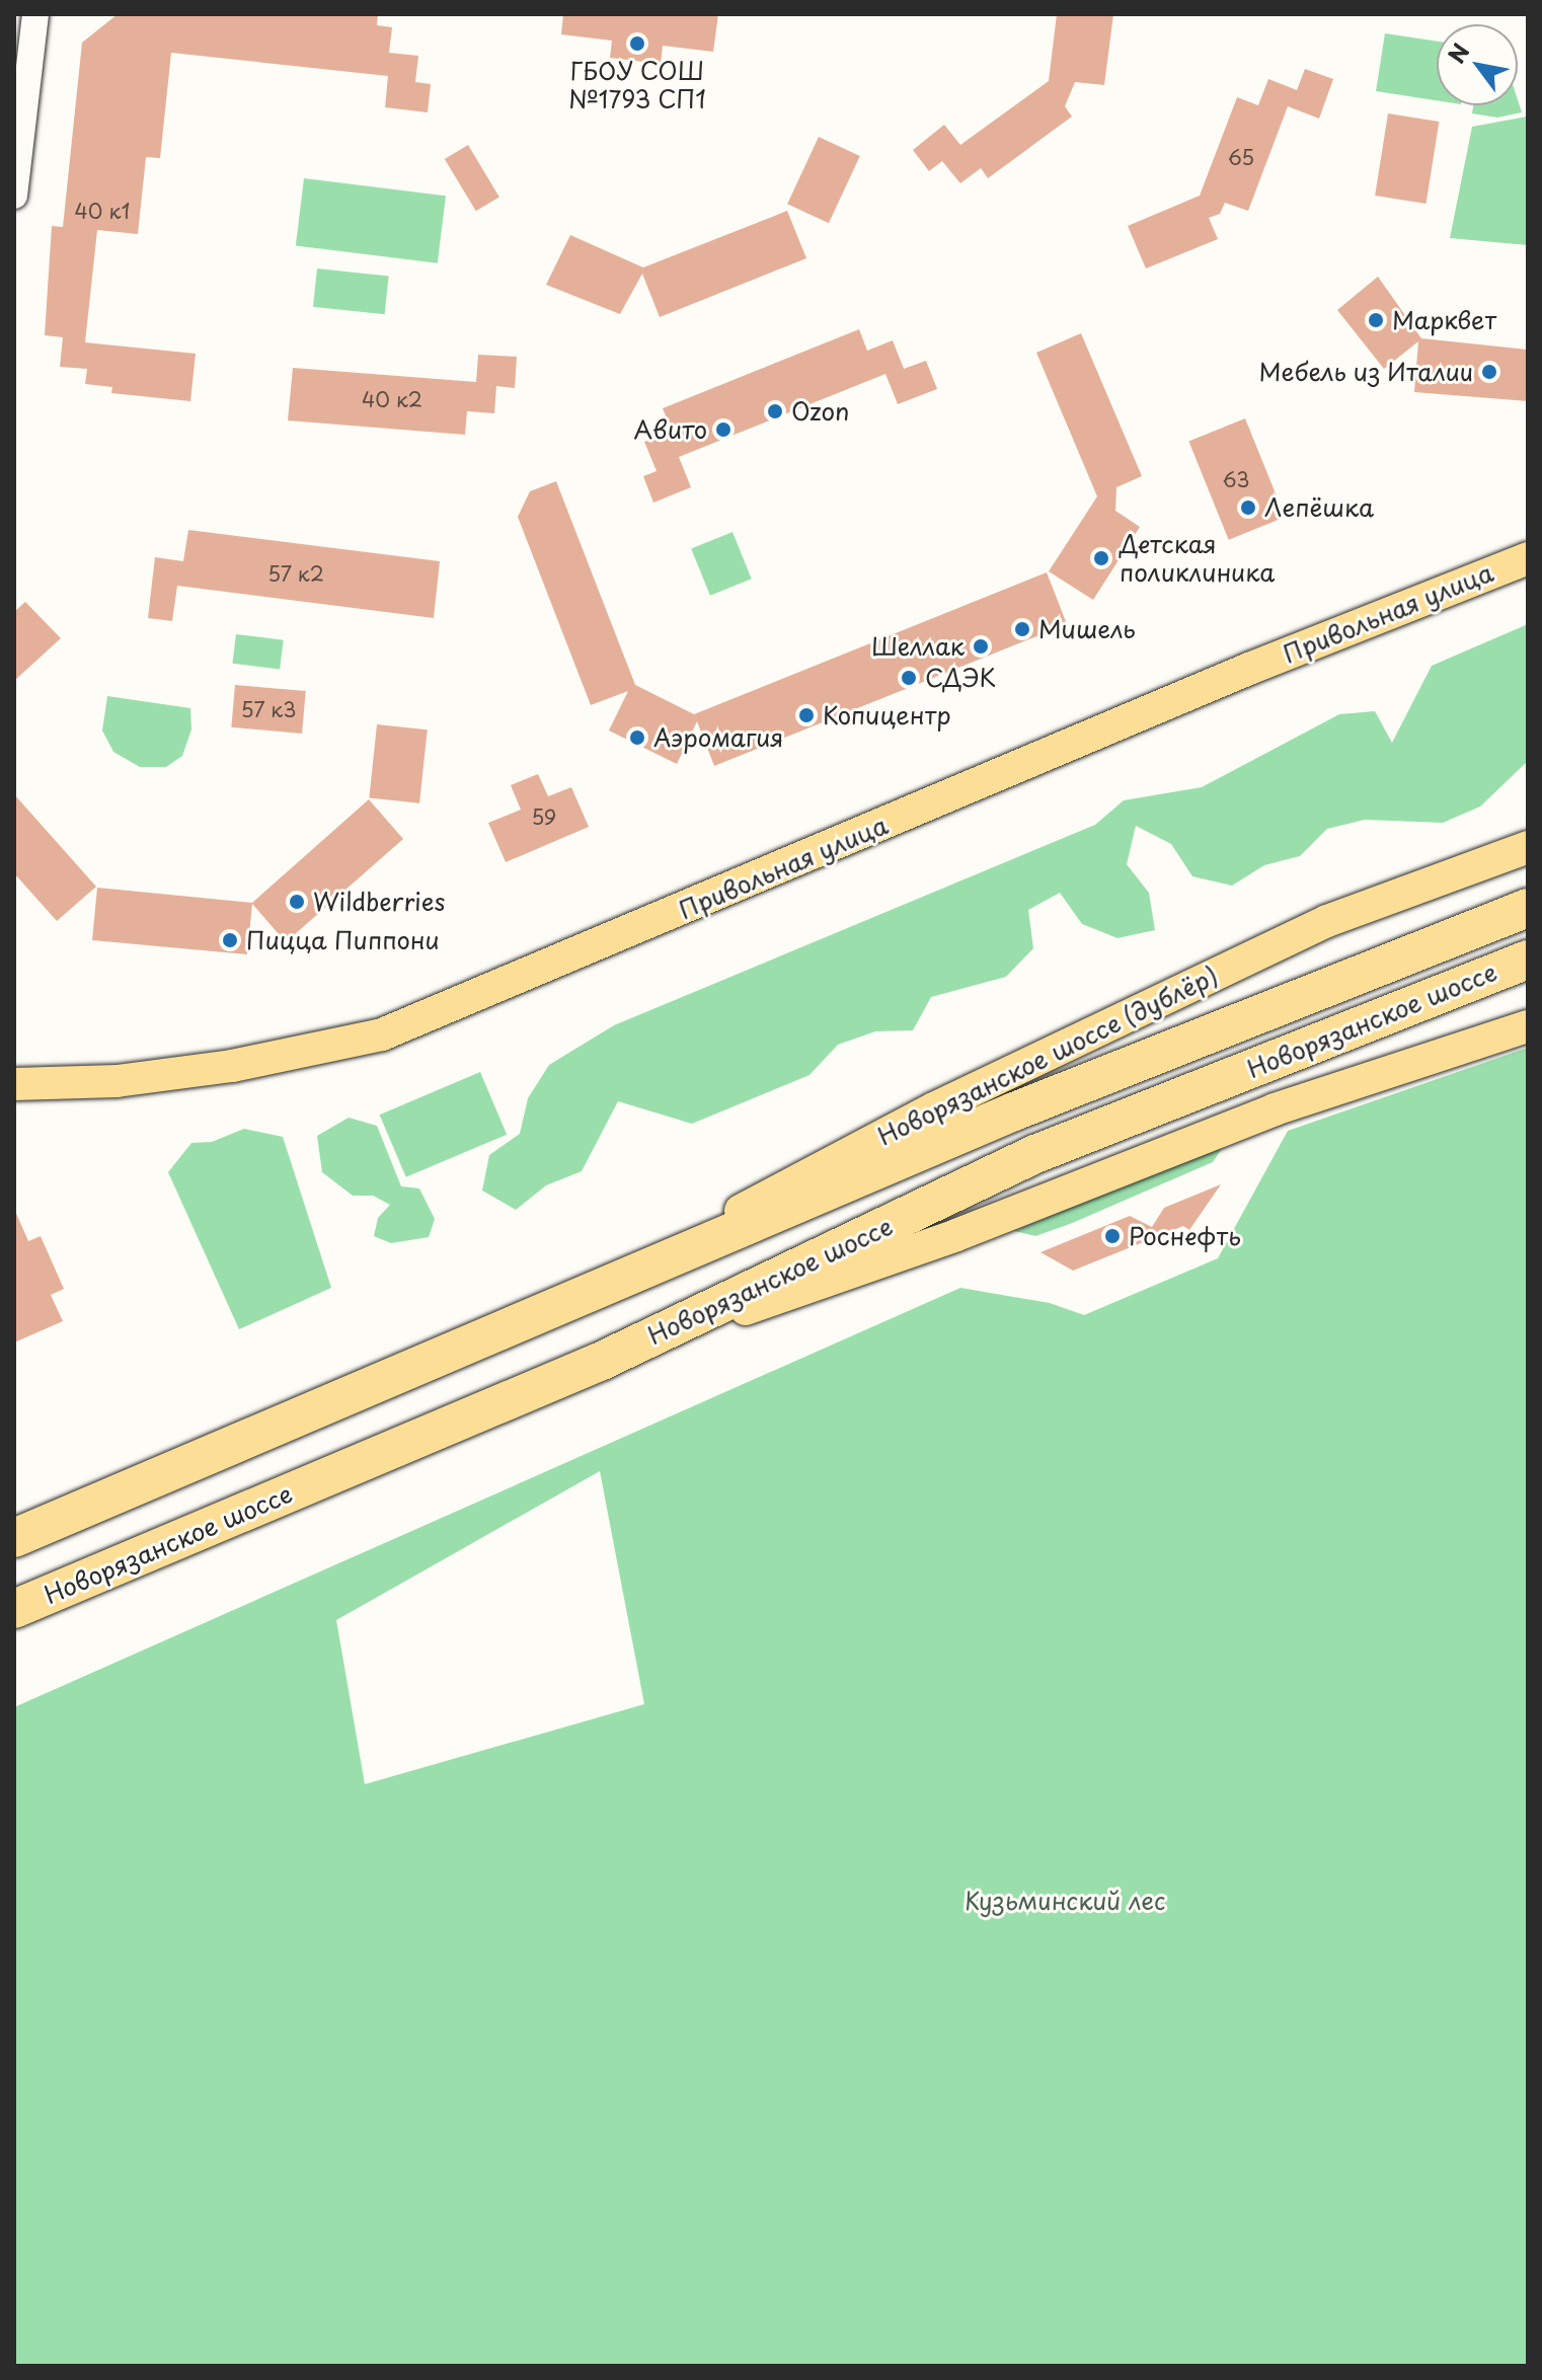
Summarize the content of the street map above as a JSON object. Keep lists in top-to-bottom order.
{
  "streets": {
    "highway": ["Новорязанское шоссе"],
    "main road": ["Привольная улица", "Новорязанское шоссе (дублёр)"]
  },
  "crossings": [
    ["Новорязанское шоссе", "Новорязанское шоссе (дублёр)"]
  ],
  "parks": ["Кузьминский лес"],
  "places": [
    "ГБОУ СОШ №1793 СП1",
    "Марквет",
    "Мебель из Италии",
    "Ozon",
    "Авито",
    "Лепёшка",
    "Детская поликлиника",
    "Мишель",
    "Шеллак",
    "СДЭК",
    "Копицентр",
    "Аэромагия",
    "Wildberries",
    "Пицца Пиппони",
    "Роснефть"
  ],
  "house_numbers": [
    "65",
    "40 к1",
    "40 к2",
    "63",
    "57 к2",
    "57 к3",
    "59"
  ],
  "north": "top left"
}
